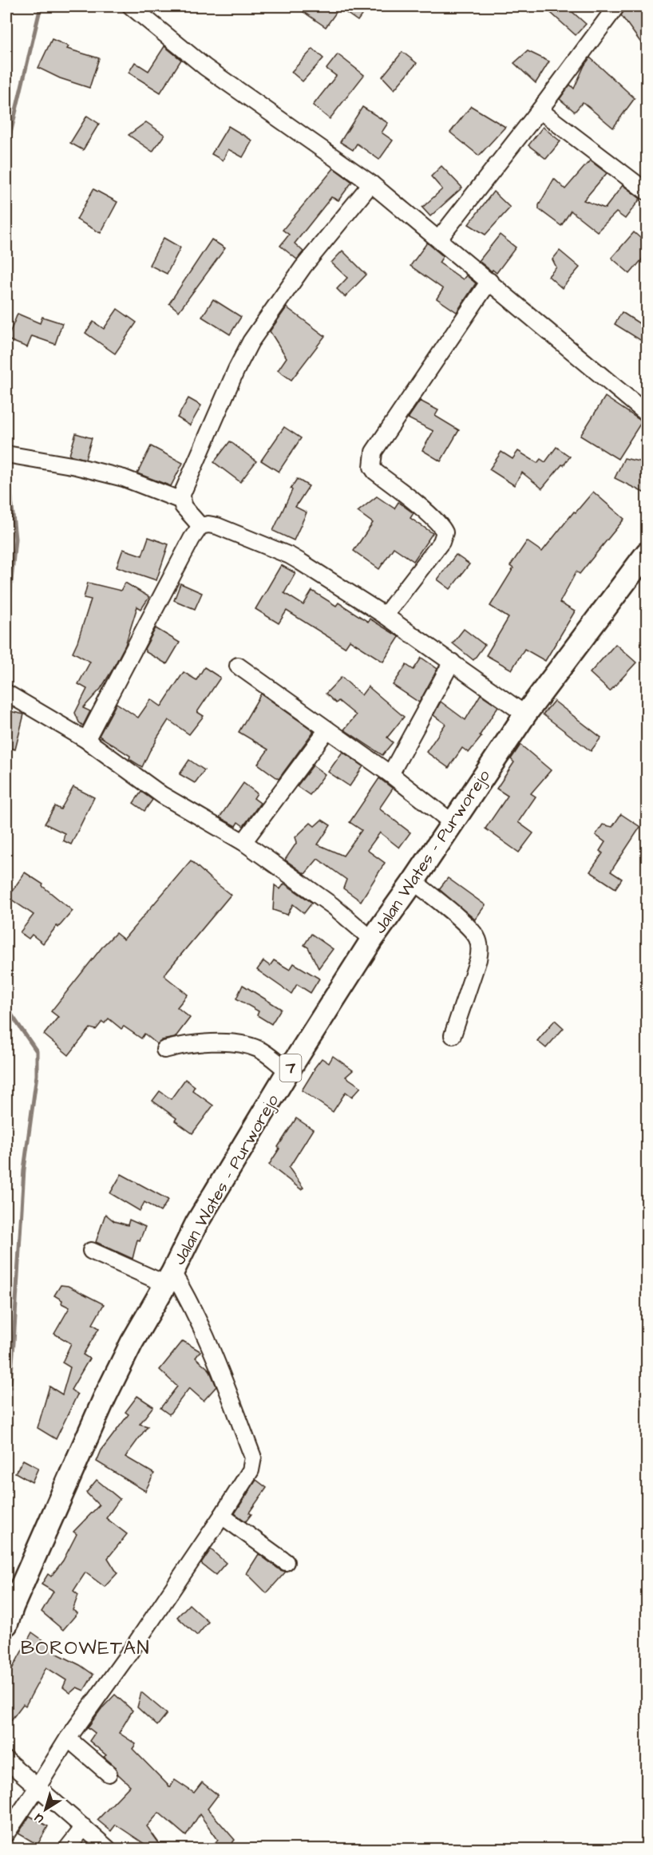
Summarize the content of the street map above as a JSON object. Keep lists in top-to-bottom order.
{
  "streets": {
    "highway": ["Jalan Wates - Purworejo", "7"]
  },
  "districts": ["BOROWETAN"],
  "north": "bottom left"
}
